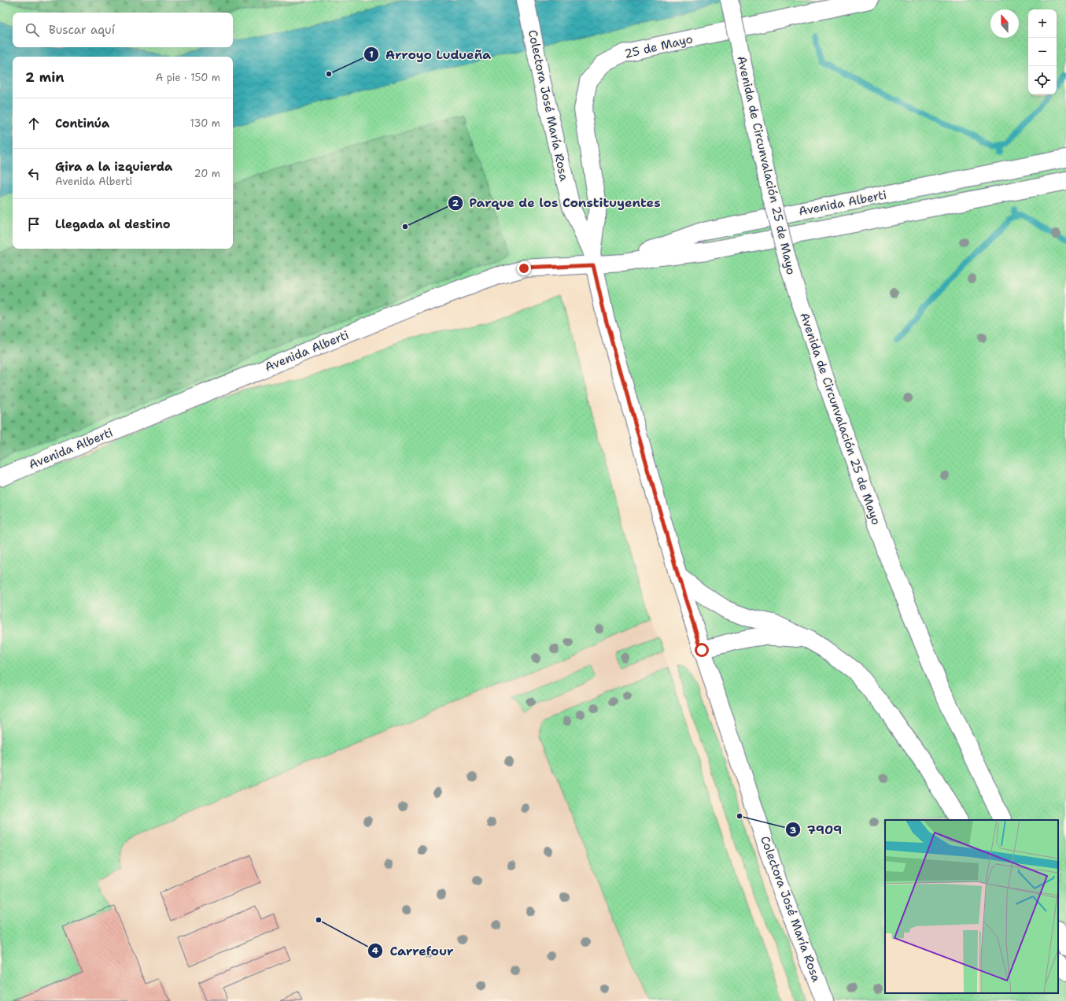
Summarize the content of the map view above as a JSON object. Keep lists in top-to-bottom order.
{
  "streets": {
    "main road": [
      "25 de Mayo",
      "Colectora José María Rosa",
      "Avenida de Circunvalación 25 de Mayo",
      "Avenida Alberti"
    ]
  },
  "crossings": [
    ["25 de Mayo", "Colectora José María Rosa"],
    ["25 de Mayo", "Avenida Alberti"],
    ["Colectora José María Rosa", "Avenida Alberti"]
  ],
  "places": [
    "Arroyo Ludueña",
    "Parque de los Constituyentes",
    "7909",
    "Carrefour"
  ],
  "north": "top",
  "page": {
    "map_buttons": ["+", "−"],
    "search": "Buscar aquí",
    "heading": ["2 min", "A pie · 150 m"],
    "list": [
      ["Continúa", "130 m"],
      ["Gira a la izquierda", "Avenida Alberti", "20 m"],
      "Llegada al destino"
    ]
  }
}
